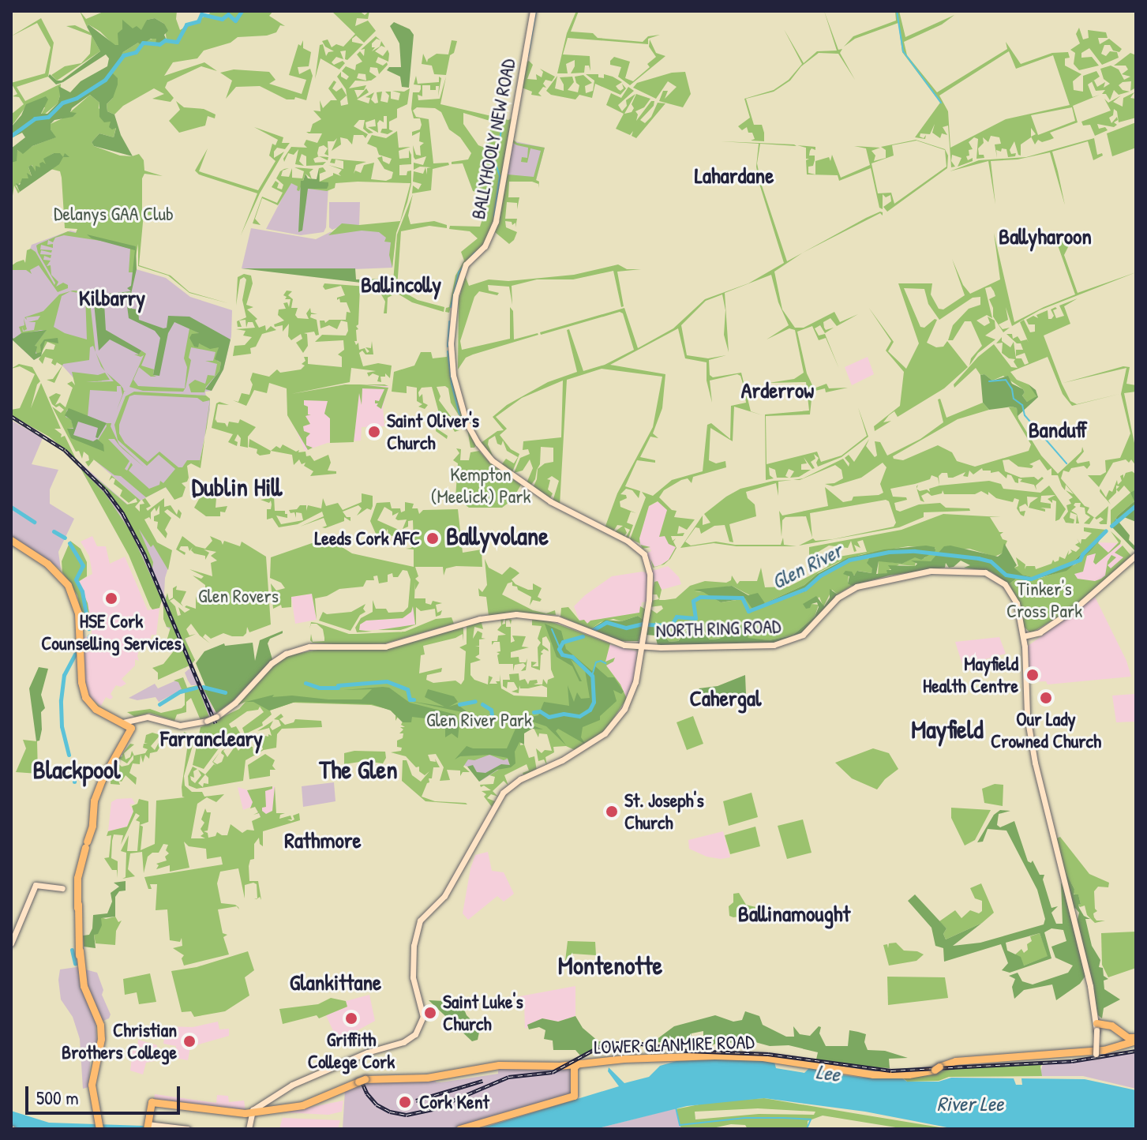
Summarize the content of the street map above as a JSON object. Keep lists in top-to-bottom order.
{
  "streets": {
    "highway": ["LOWER GLANMIRE ROAD"],
    "main road": ["BALLYHOOLY NEW ROAD", "NORTH RING ROAD"]
  },
  "crossings": [
    ["BALLYHOOLY NEW ROAD", "NORTH RING ROAD"],
    ["NORTH RING ROAD", "LOWER GLANMIRE ROAD"]
  ],
  "districts": [
    "Lahardane",
    "Ballyharoon",
    "Ballincolly",
    "Kilbarry",
    "Arderrow",
    "Banduff",
    "Dublin Hill",
    "Ballyvolane",
    "Cahergal",
    "Mayfield",
    "Farrancleary",
    "Blackpool",
    "The Glen",
    "Rathmore",
    "Ballinamought",
    "Montenotte",
    "Glankittane"
  ],
  "water": ["Glen River", "Lee", "River Lee"],
  "parks": [
    "Delanys GAA Club",
    "Kempton (Meelick) Park",
    "Tinker's Cross Park",
    "Glen Rovers",
    "Glen River Park"
  ],
  "places": [
    "Saint Oliver's Church",
    "Leeds Cork AFC",
    "HSE Cork Counselling Services",
    "Mayfield Health Centre",
    "Our Lady Crowned Church",
    "St. Joseph's Church",
    "Saint Luke's Church",
    "Griffith College Cork",
    "Christian Brothers College",
    "Cork Kent"
  ],
  "scale_bar": "500 m"
}
